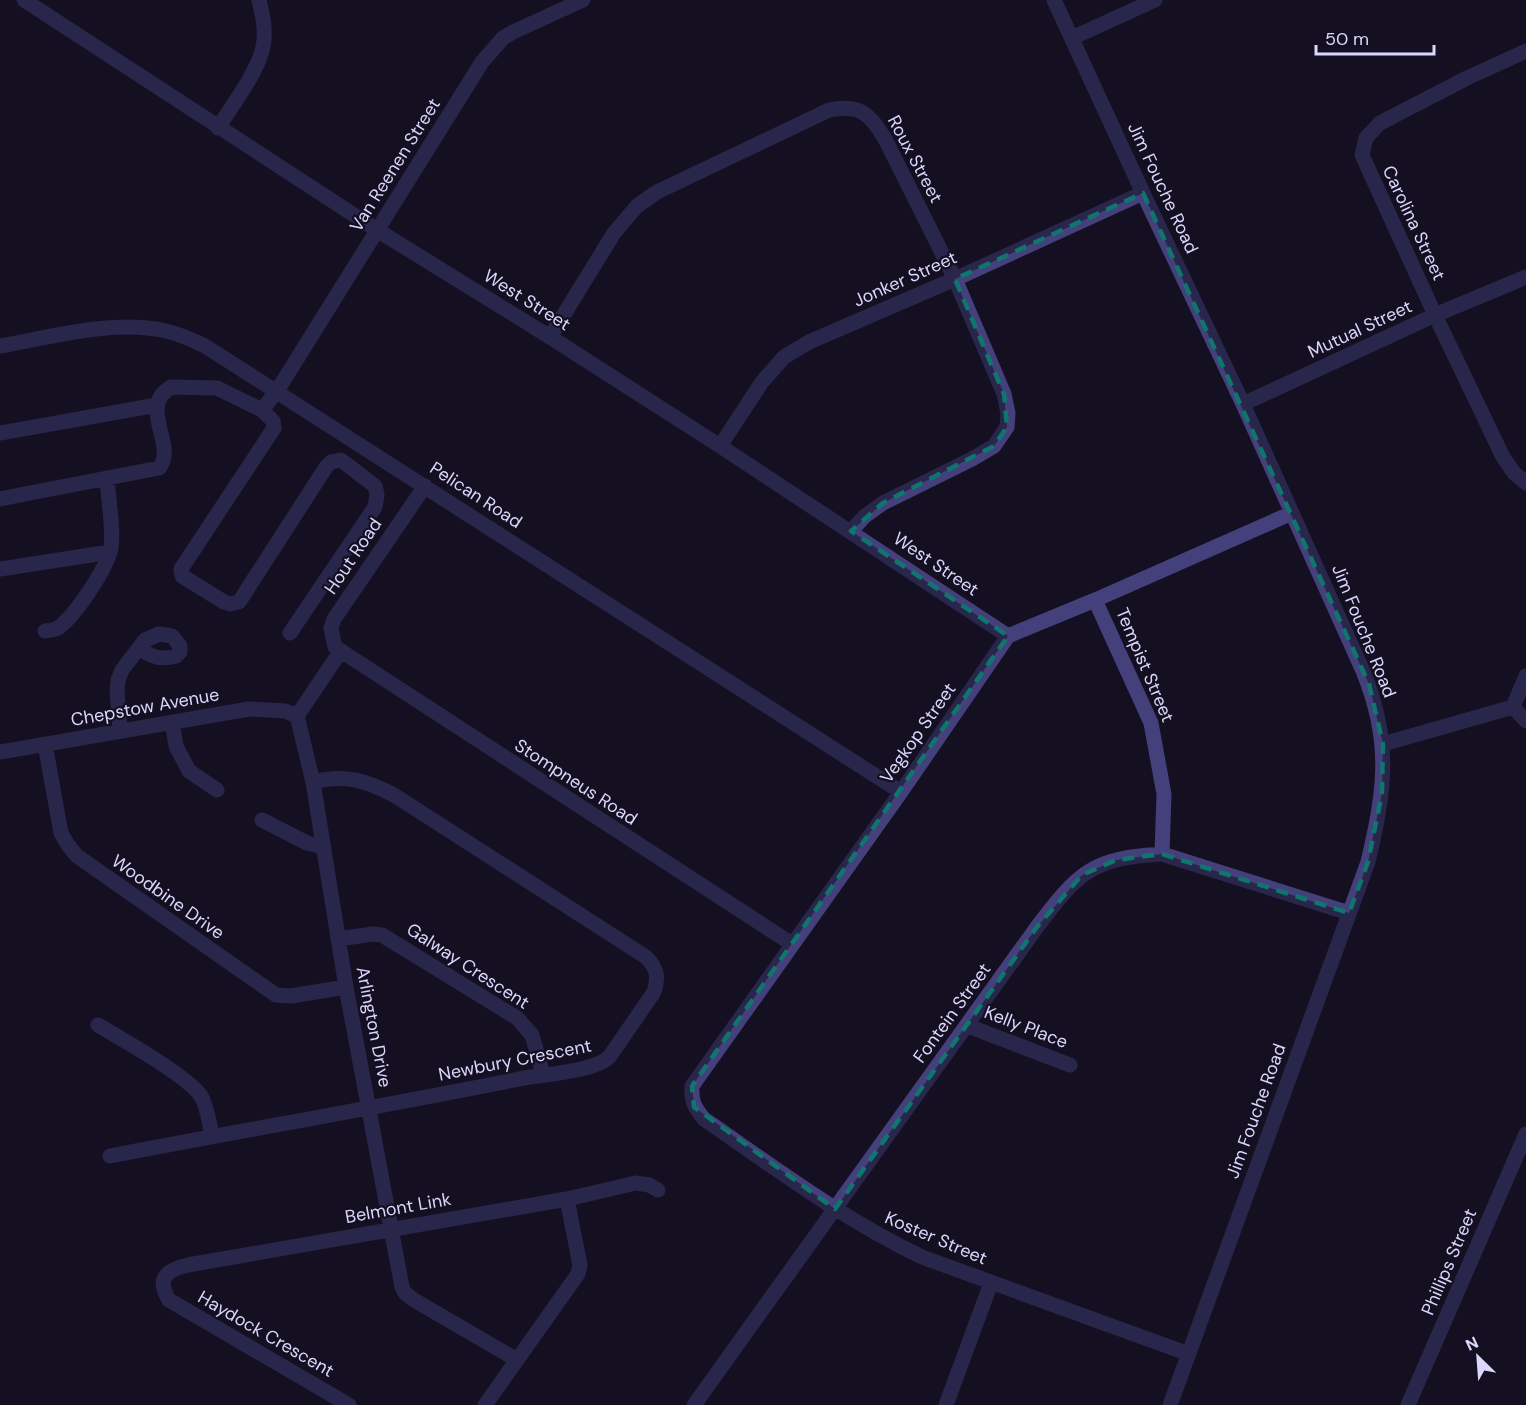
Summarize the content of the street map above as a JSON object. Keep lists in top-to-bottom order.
{
  "streets": {
    "street": [
      "Roux Street",
      "Van Reenen Street",
      "Jim Fouche Road",
      "Carolina Street",
      "Jonker Street",
      "West Street",
      "Mutual Street",
      "Pelican Road",
      "Hout Road",
      "Tempist Street",
      "Chepstow Avenue",
      "Vegkop Street",
      "Stompneus Road",
      "Woodbine Drive",
      "Galway Crescent",
      "Fontein Street",
      "Arlington Drive",
      "Kelly Place",
      "Newbury Crescent",
      "Belmont Link",
      "Koster Street",
      "Phillips Street",
      "Haydock Crescent"
    ]
  },
  "crossings": [
    ["Roux Street", "Jonker Street"],
    ["Roux Street", "West Street"],
    ["Van Reenen Street", "West Street"],
    ["Van Reenen Street", "Pelican Road"],
    ["Jim Fouche Road", "Jonker Street"],
    ["Jim Fouche Road", "Mutual Street"],
    ["Jim Fouche Road", "Fontein Street"],
    ["Jim Fouche Road", "Koster Street"],
    ["Carolina Street", "Mutual Street"],
    ["Jonker Street", "West Street"],
    ["West Street", "Vegkop Street"],
    ["Pelican Road", "Hout Road"],
    ["Pelican Road", "Vegkop Street"],
    ["Hout Road", "Stompneus Road"],
    ["Tempist Street", "Fontein Street"],
    ["Chepstow Avenue", "Woodbine Drive"],
    ["Chepstow Avenue", "Arlington Drive"],
    ["Vegkop Street", "Stompneus Road"],
    ["Vegkop Street", "Koster Street"],
    ["Woodbine Drive", "Arlington Drive"],
    ["Galway Crescent", "Arlington Drive"],
    ["Galway Crescent", "Newbury Crescent"],
    ["Fontein Street", "Kelly Place"],
    ["Fontein Street", "Koster Street"],
    ["Arlington Drive", "Newbury Crescent"],
    ["Arlington Drive", "Belmont Link"],
    ["Belmont Link", "Haydock Crescent"]
  ],
  "scale_bar": "50 m",
  "north": "top left"
}
